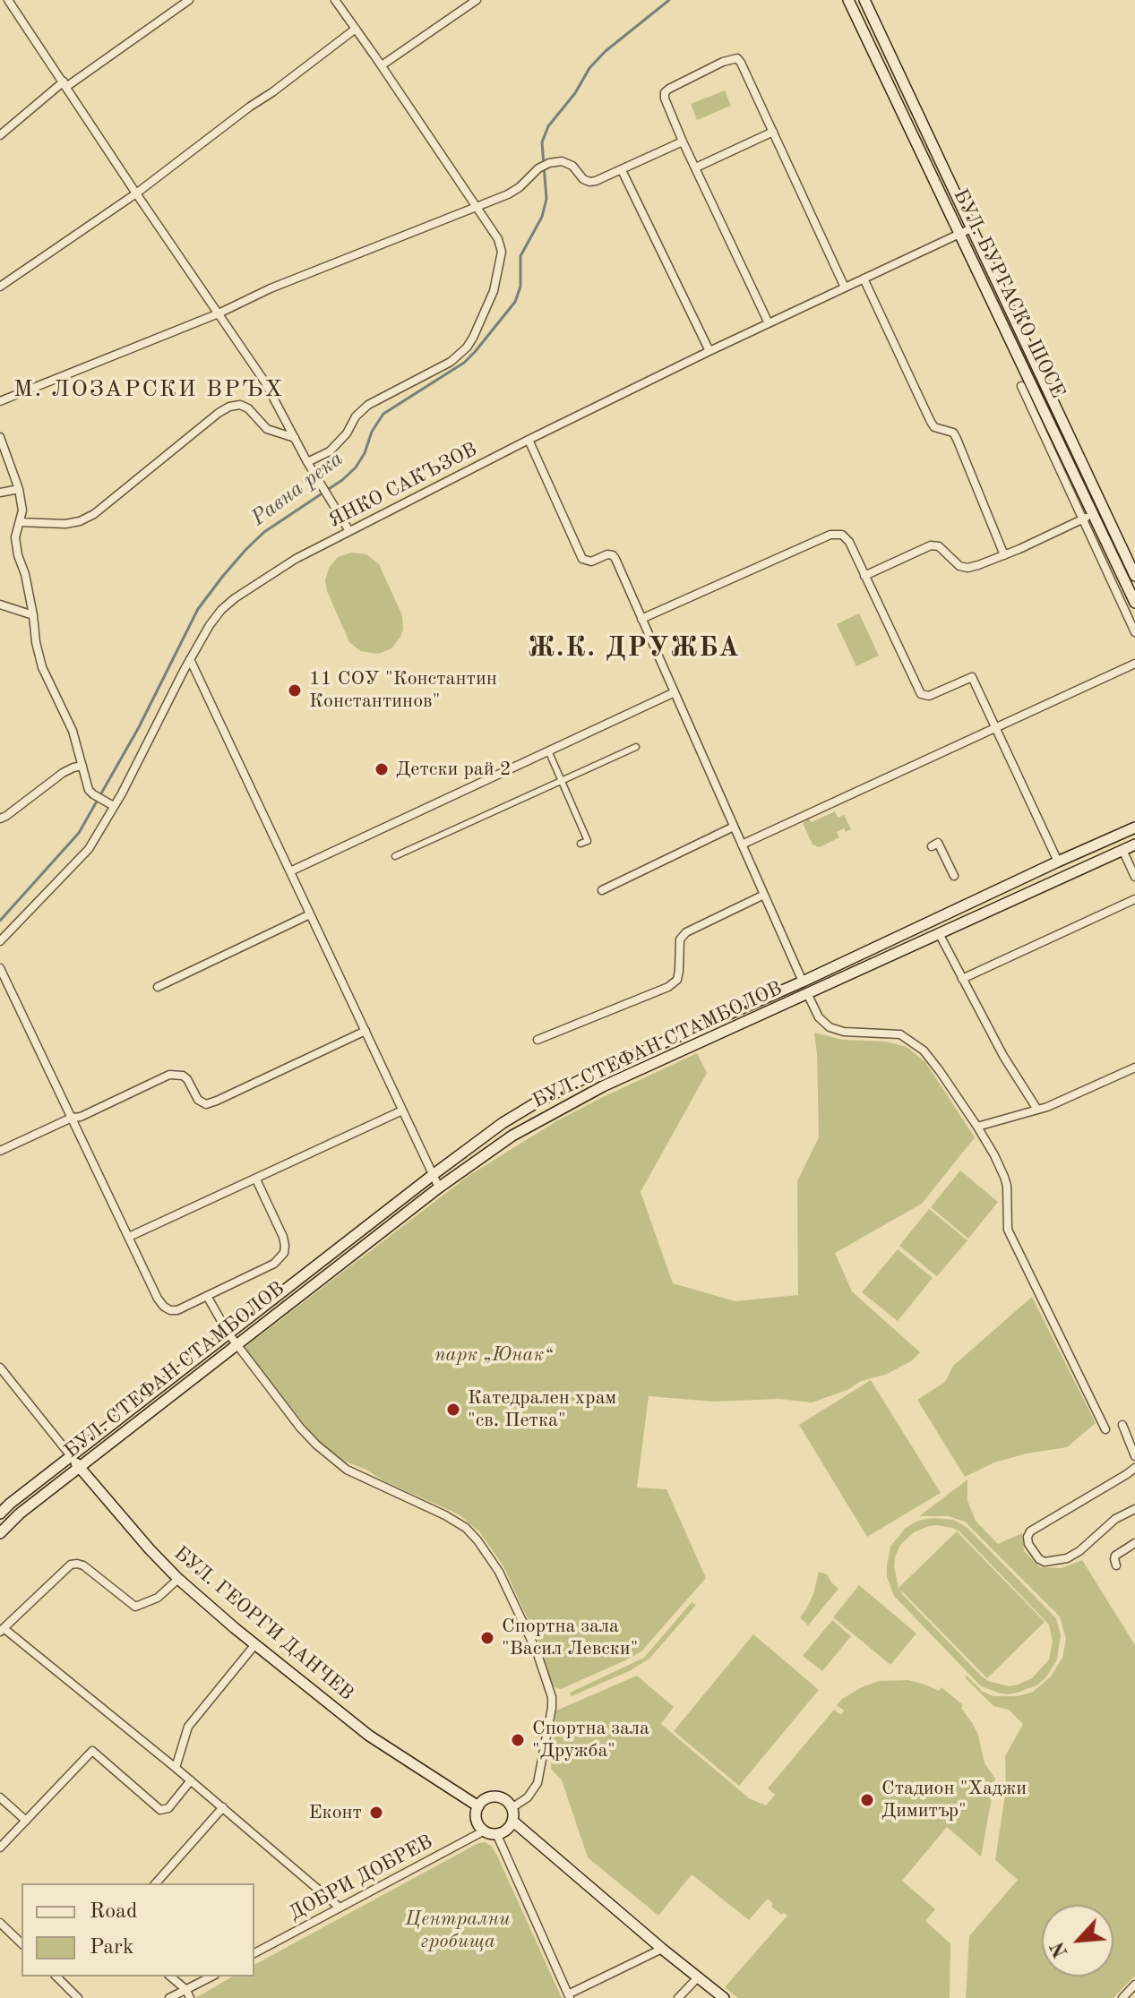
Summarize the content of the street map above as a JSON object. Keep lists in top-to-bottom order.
{
  "streets": {
    "main road": ["БУЛ. БУРГАСКО ШОСЕ", "БУЛ. СТЕФАН СТАМБОЛОВ", "БУЛ. ГЕОРГИ ДАНЧЕВ"],
    "street": ["ЯНКО САКЪЗОВ", "ДОБРИ ДОБРЕВ"]
  },
  "crossings": [
    ["БУЛ. БУРГАСКО ШОСЕ", "ЯНКО САКЪЗОВ"],
    ["БУЛ. СТЕФАН СТАМБОЛОВ", "БУЛ. ГЕОРГИ ДАНЧЕВ"],
    ["БУЛ. ГЕОРГИ ДАНЧЕВ", "ДОБРИ ДОБРЕВ"]
  ],
  "districts": ["М. ЛОЗАРСКИ ВРЪХ", "Ж.К. ДРУЖБА"],
  "water": ["Равна река"],
  "parks": ["парк „Юнак“", "Централни гробища"],
  "places": [
    "11 СОУ \"Константин Константинов\"",
    "Детски рай 2",
    "Катедрален храм \"св. Петка\"",
    "Спортна зала \"Васил Левски\"",
    "Спортна зала \"Дружба\"",
    "Стадион \"Хаджи Димитър\"",
    "Еконт"
  ],
  "legend": ["Road", "Park"],
  "north": "bottom left"
}
